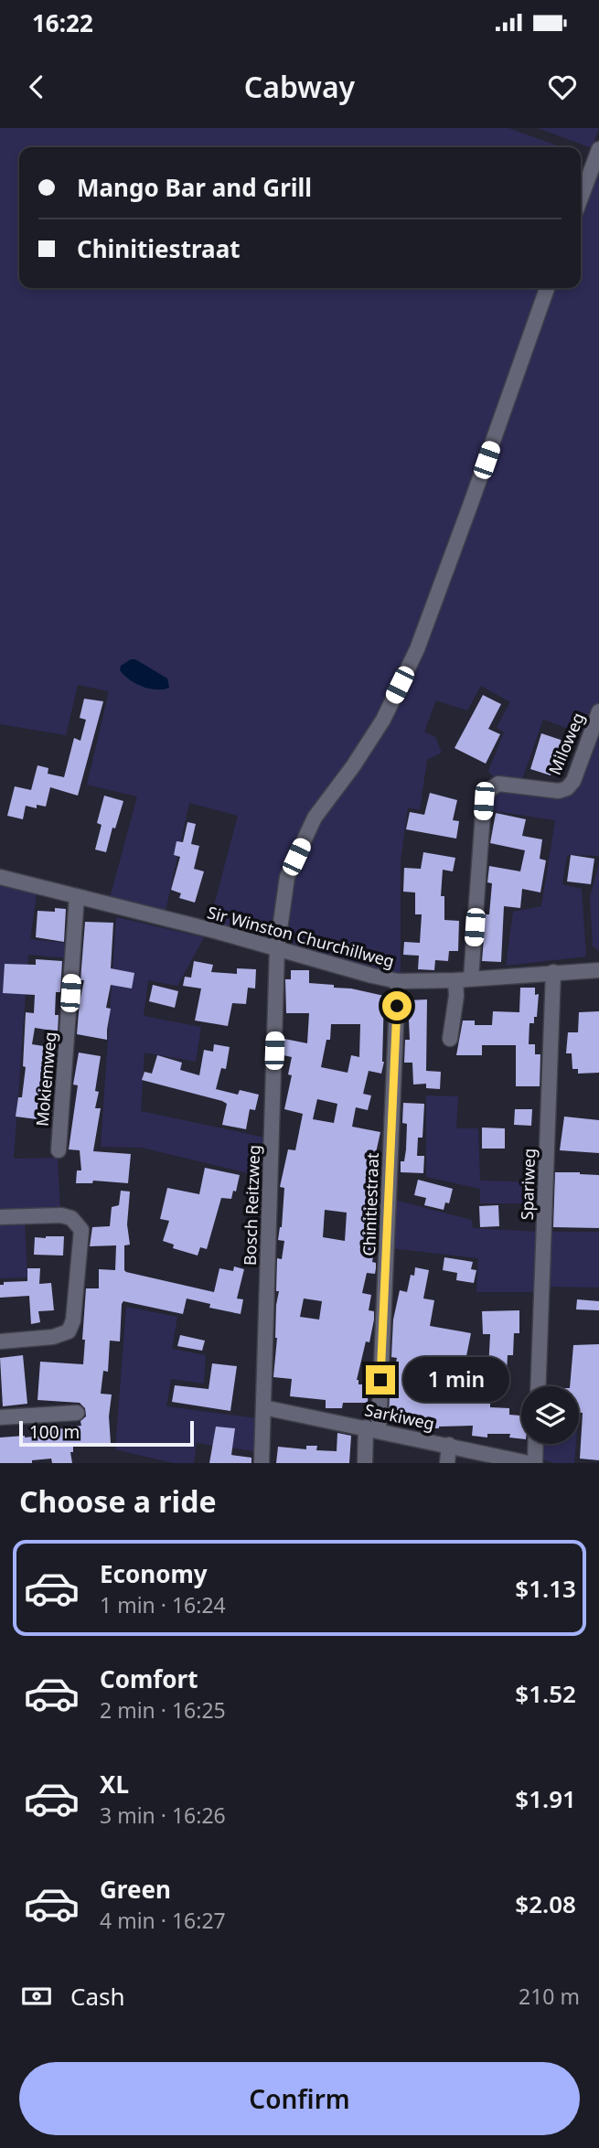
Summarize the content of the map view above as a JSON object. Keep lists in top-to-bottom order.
{
  "streets": {
    "street": [
      "Miloweg",
      "Sir Winston Churchillweg",
      "Mokiemweg",
      "Spariweg",
      "Chinitiestraat",
      "Bosch Reitzweg",
      "Sarkiweg"
    ]
  },
  "crossings": [
    ["Miloweg", "Sir Winston Churchillweg"],
    ["Sir Winston Churchillweg", "Mokiemweg"],
    ["Sir Winston Churchillweg", "Spariweg"],
    ["Sir Winston Churchillweg", "Chinitiestraat"],
    ["Sir Winston Churchillweg", "Bosch Reitzweg"],
    ["Chinitiestraat", "Sarkiweg"],
    ["Bosch Reitzweg", "Sarkiweg"]
  ],
  "scale_bar": "100 m",
  "page": {
    "status": "16:22",
    "header": "Cabway",
    "banner": ["Mango Bar and Grill", "Chinitiestraat"],
    "bubble": "1 min",
    "scale": "100 m",
    "heading": "Choose a ride",
    "list": [
      {
        "name": "Economy",
        "note": "1 min · 16:24",
        "value": "$1.13"
      },
      {
        "name": "Comfort",
        "note": "2 min · 16:25",
        "value": "$1.52"
      },
      {
        "name": "XL",
        "note": "3 min · 16:26",
        "value": "$1.91"
      },
      {
        "name": "Green",
        "note": "4 min · 16:27",
        "value": "$2.08"
      }
    ],
    "pay": ["Cash", "210 m"],
    "buttons": "Confirm"
  }
}
